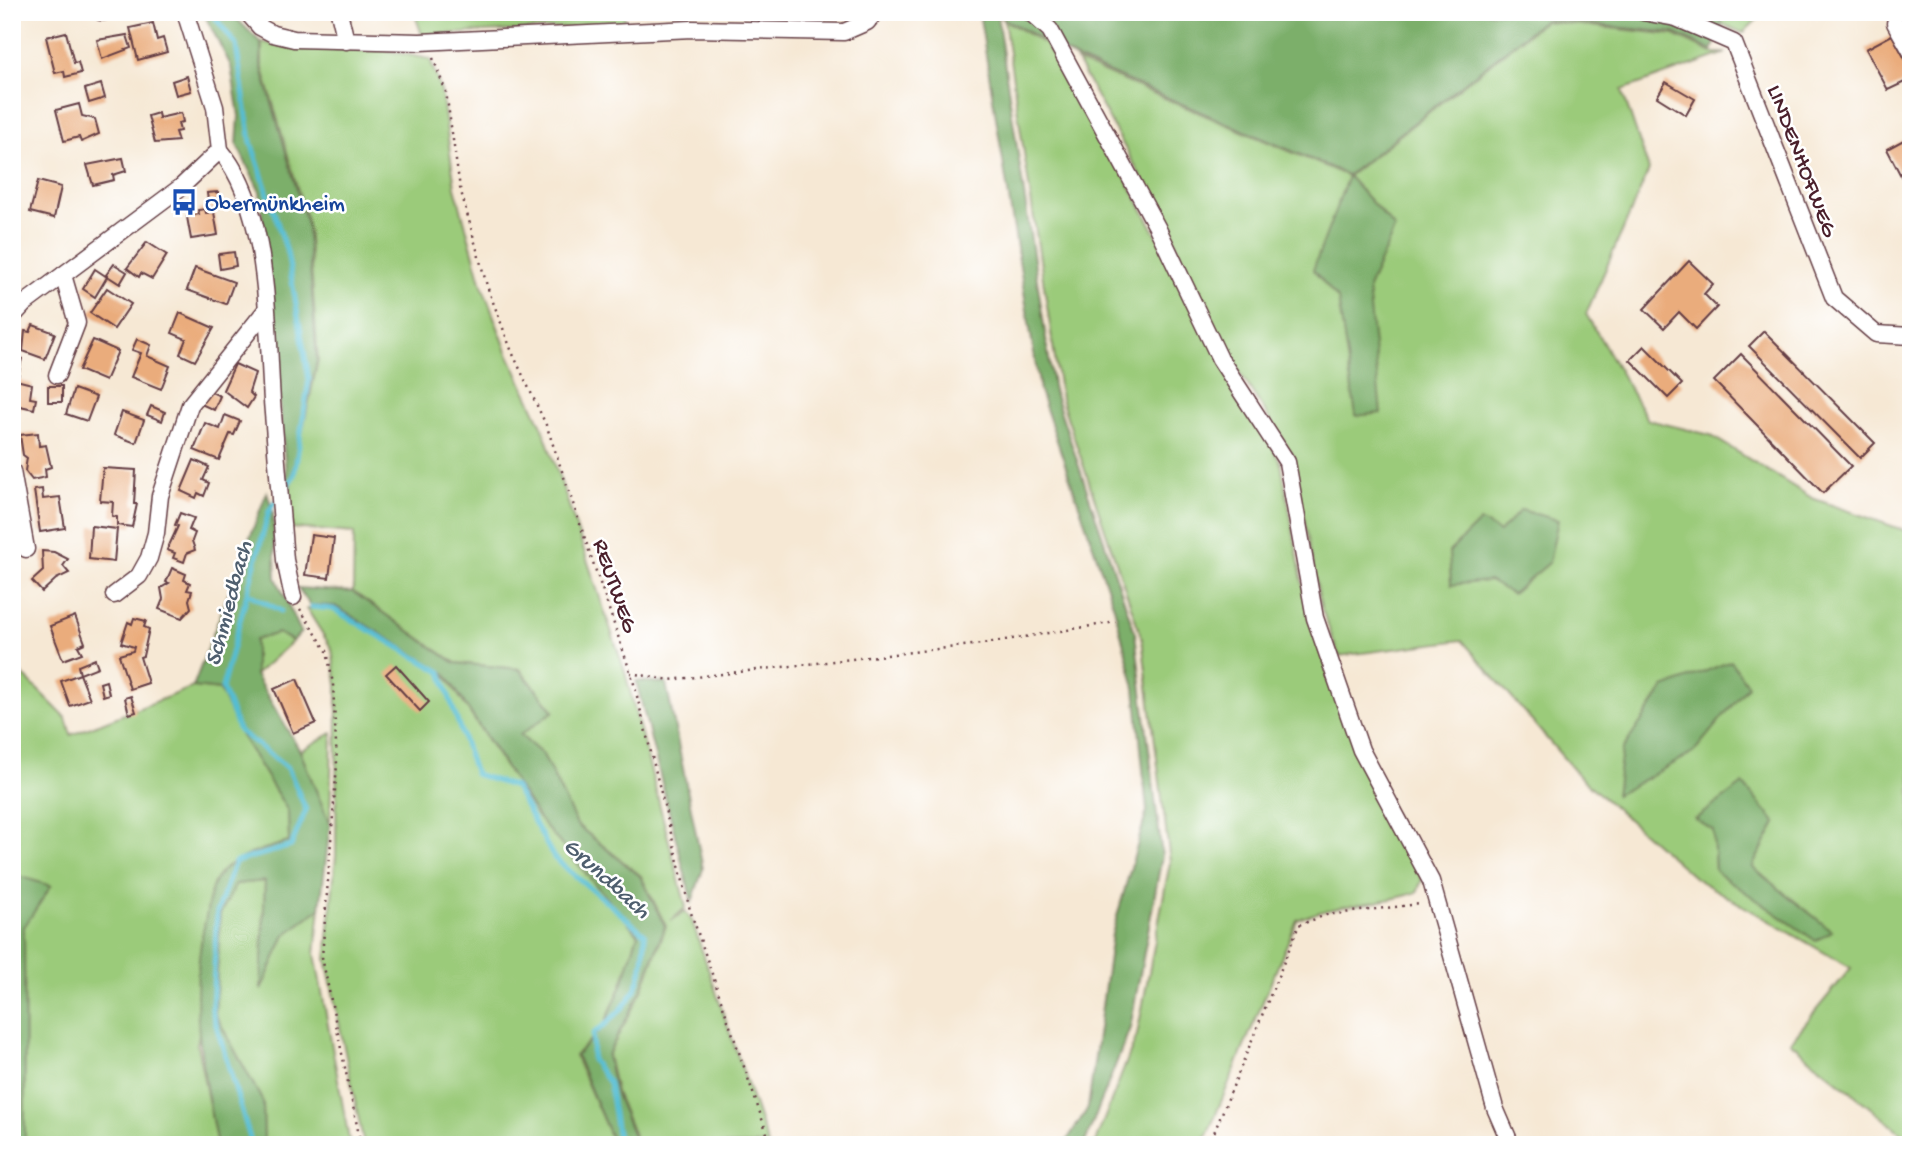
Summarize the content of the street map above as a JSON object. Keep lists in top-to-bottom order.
{
  "streets": {
    "street": ["LINDENHOFWEG"],
    "path": ["REUTWEG"]
  },
  "water": ["Schmiedbach", "Grundbach"],
  "places": {
    "bus stop": ["Obermünkheim"]
  }
}
